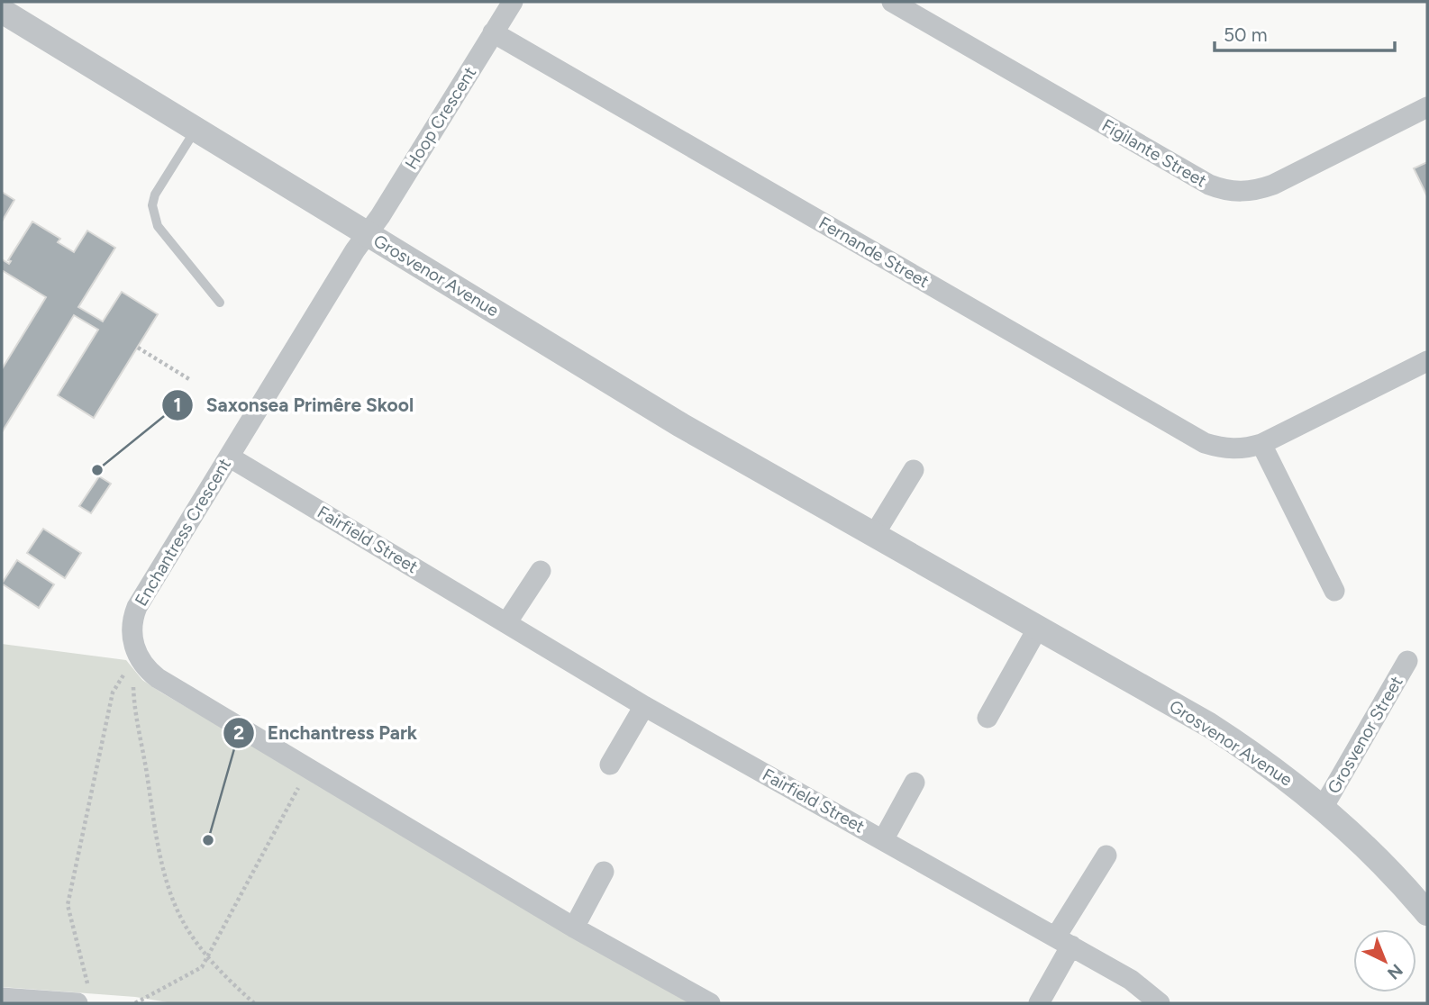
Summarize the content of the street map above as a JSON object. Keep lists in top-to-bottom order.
{
  "streets": {
    "street": [
      "Hoop Crescent",
      "Figilante Street",
      "Fernande Street",
      "Grosvenor Avenue",
      "Enchantress Crescent",
      "Fairfield Street",
      "Grosvenor Street"
    ]
  },
  "crossings": [
    ["Hoop Crescent", "Fernande Street"],
    ["Hoop Crescent", "Grosvenor Avenue"],
    ["Hoop Crescent", "Enchantress Crescent"],
    ["Grosvenor Avenue", "Enchantress Crescent"],
    ["Grosvenor Avenue", "Grosvenor Street"],
    ["Enchantress Crescent", "Fairfield Street"]
  ],
  "places": ["Saxonsea Primêre Skool", "Enchantress Park"],
  "scale_bar": "50 m",
  "north": "bottom right"
}
